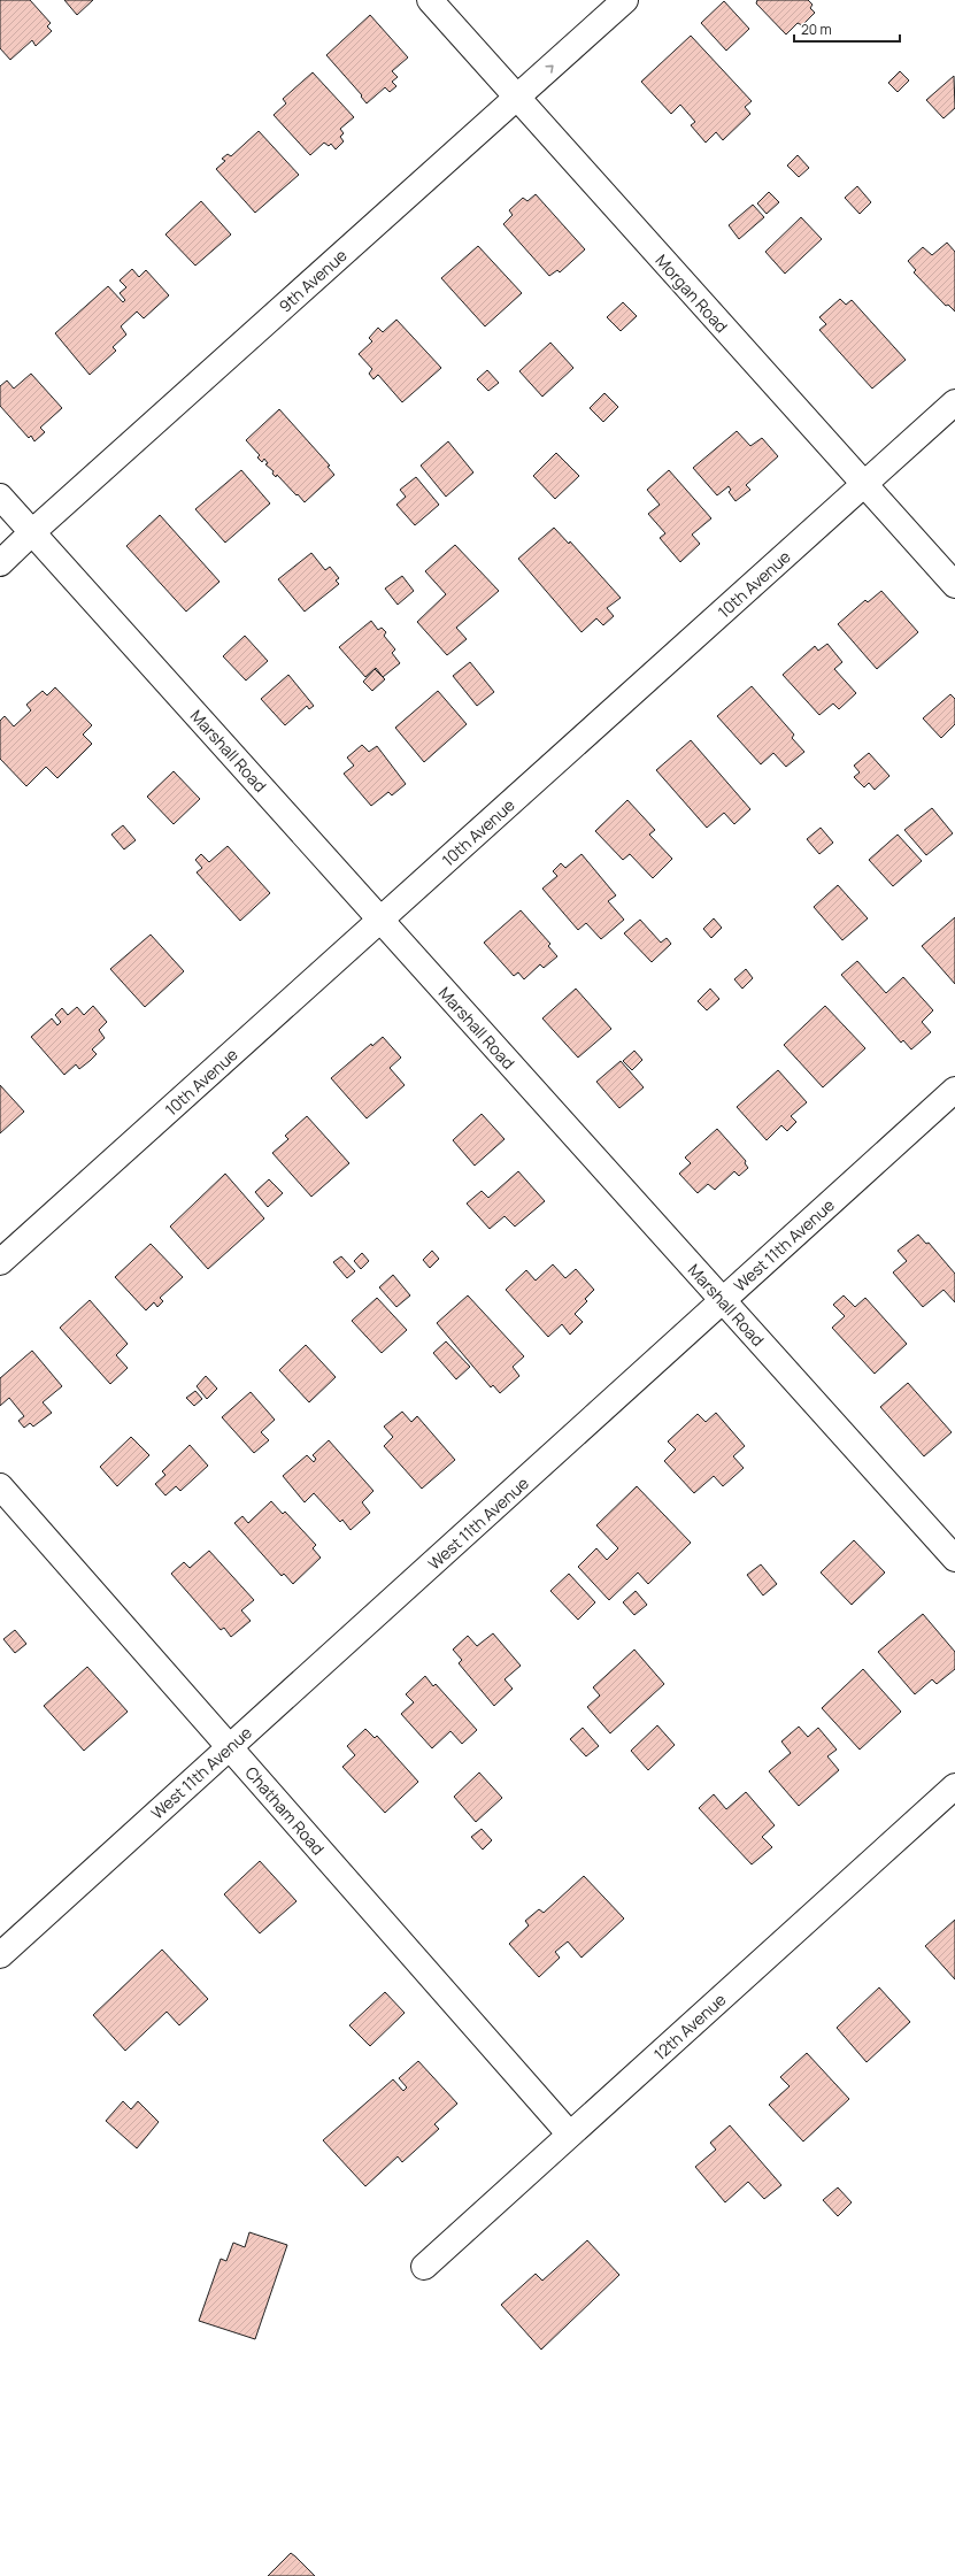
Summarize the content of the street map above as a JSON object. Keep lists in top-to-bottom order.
{
  "streets": {
    "street": [
      "9th Avenue",
      "Morgan Road",
      "10th Avenue",
      "Marshall Road",
      "West 11th Avenue",
      "Chatham Road",
      "12th Avenue"
    ]
  },
  "crossings": [
    ["9th Avenue", "Morgan Road"],
    ["9th Avenue", "Marshall Road"],
    ["Morgan Road", "10th Avenue"],
    ["10th Avenue", "Marshall Road"],
    ["Marshall Road", "West 11th Avenue"],
    ["West 11th Avenue", "Chatham Road"],
    ["Chatham Road", "12th Avenue"]
  ],
  "scale_bar": "20 m"
}
